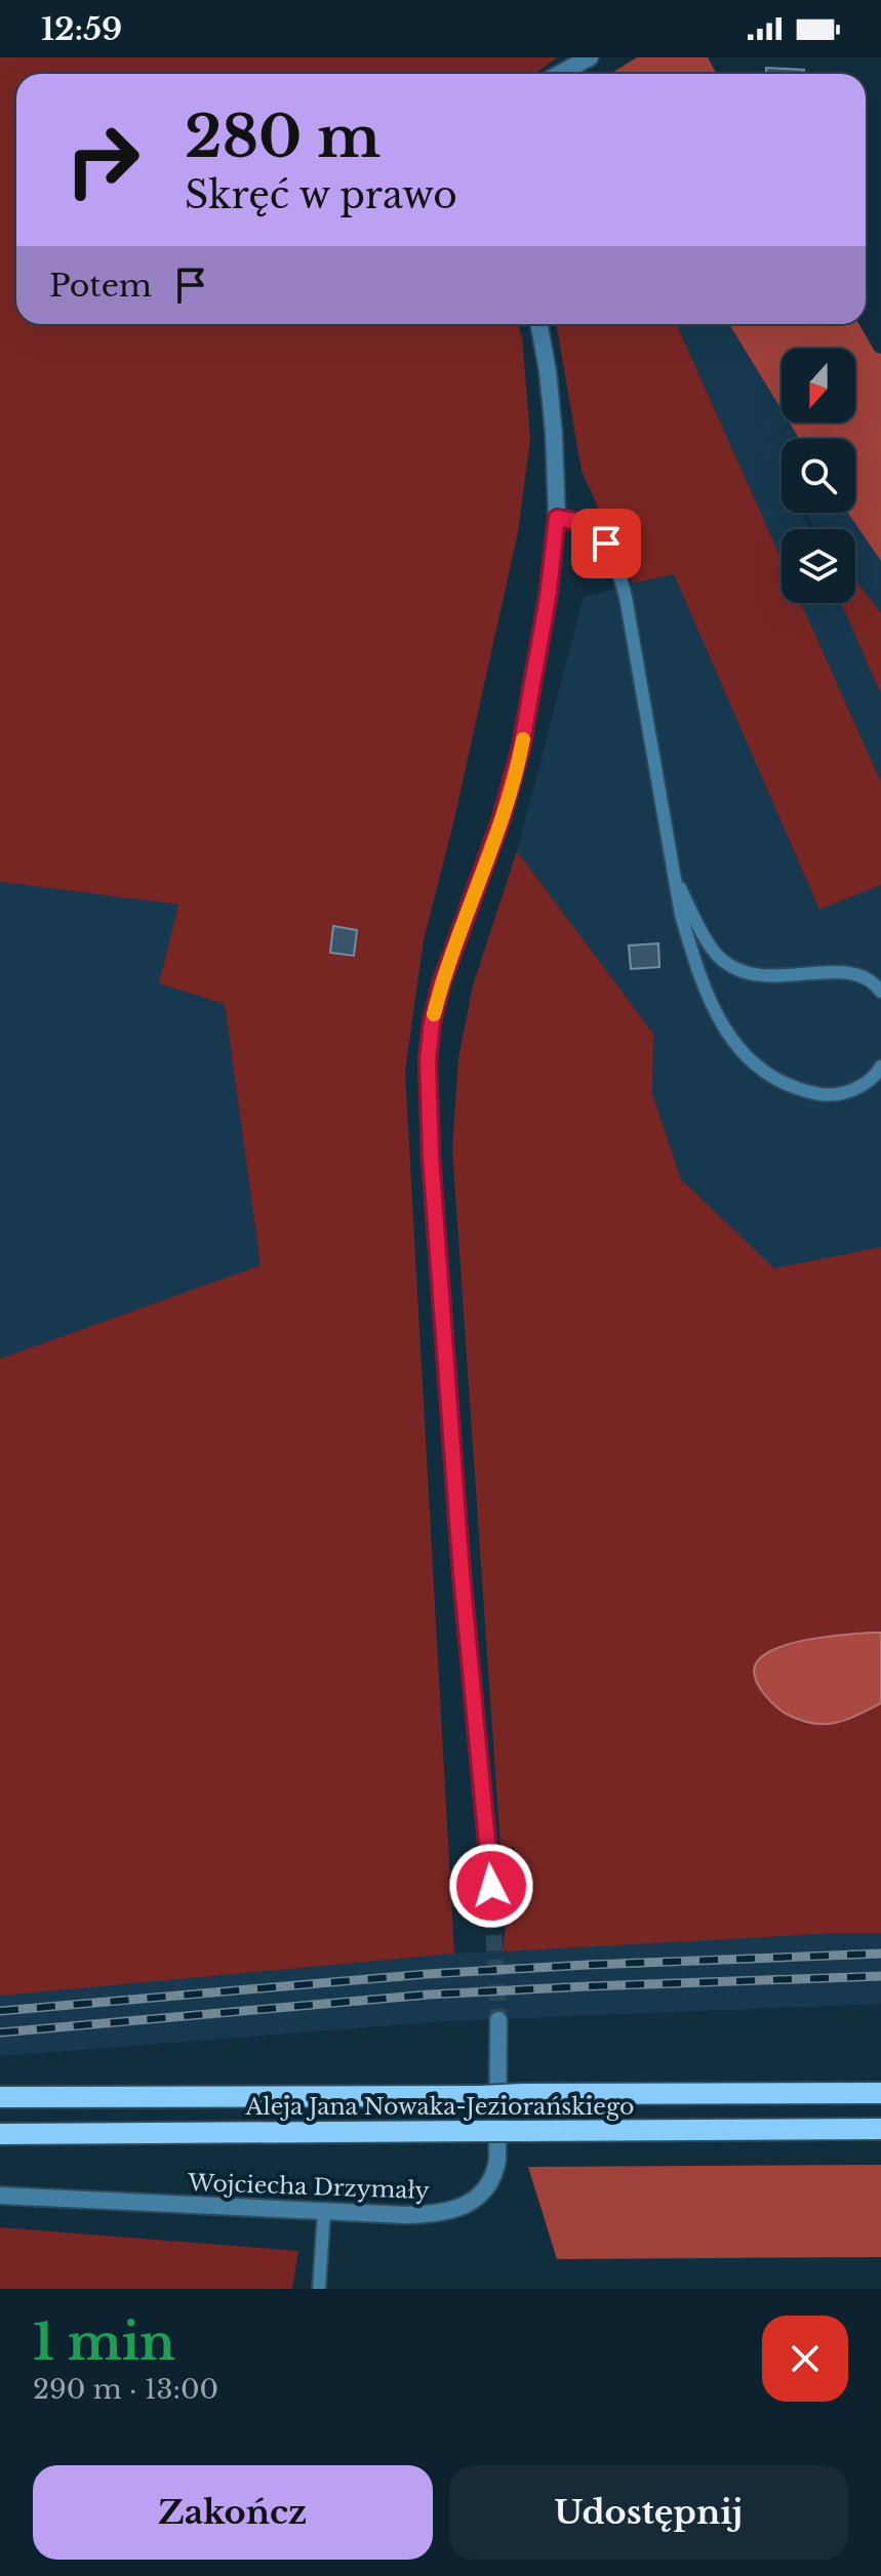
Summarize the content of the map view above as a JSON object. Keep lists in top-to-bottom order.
{
  "streets": {
    "main road": ["Aleja Jana Nowaka-Jeziorańskiego"],
    "street": ["Wojciecha Drzymały"]
  },
  "north": "bottom",
  "page": {
    "status": "12:59",
    "turn": ["280 m", "Skręć w prawo"],
    "then": "Potem",
    "heading": ["1 min", "290 m · 13:00"],
    "buttons": ["Zakończ", "Udostępnij"]
  }
}
